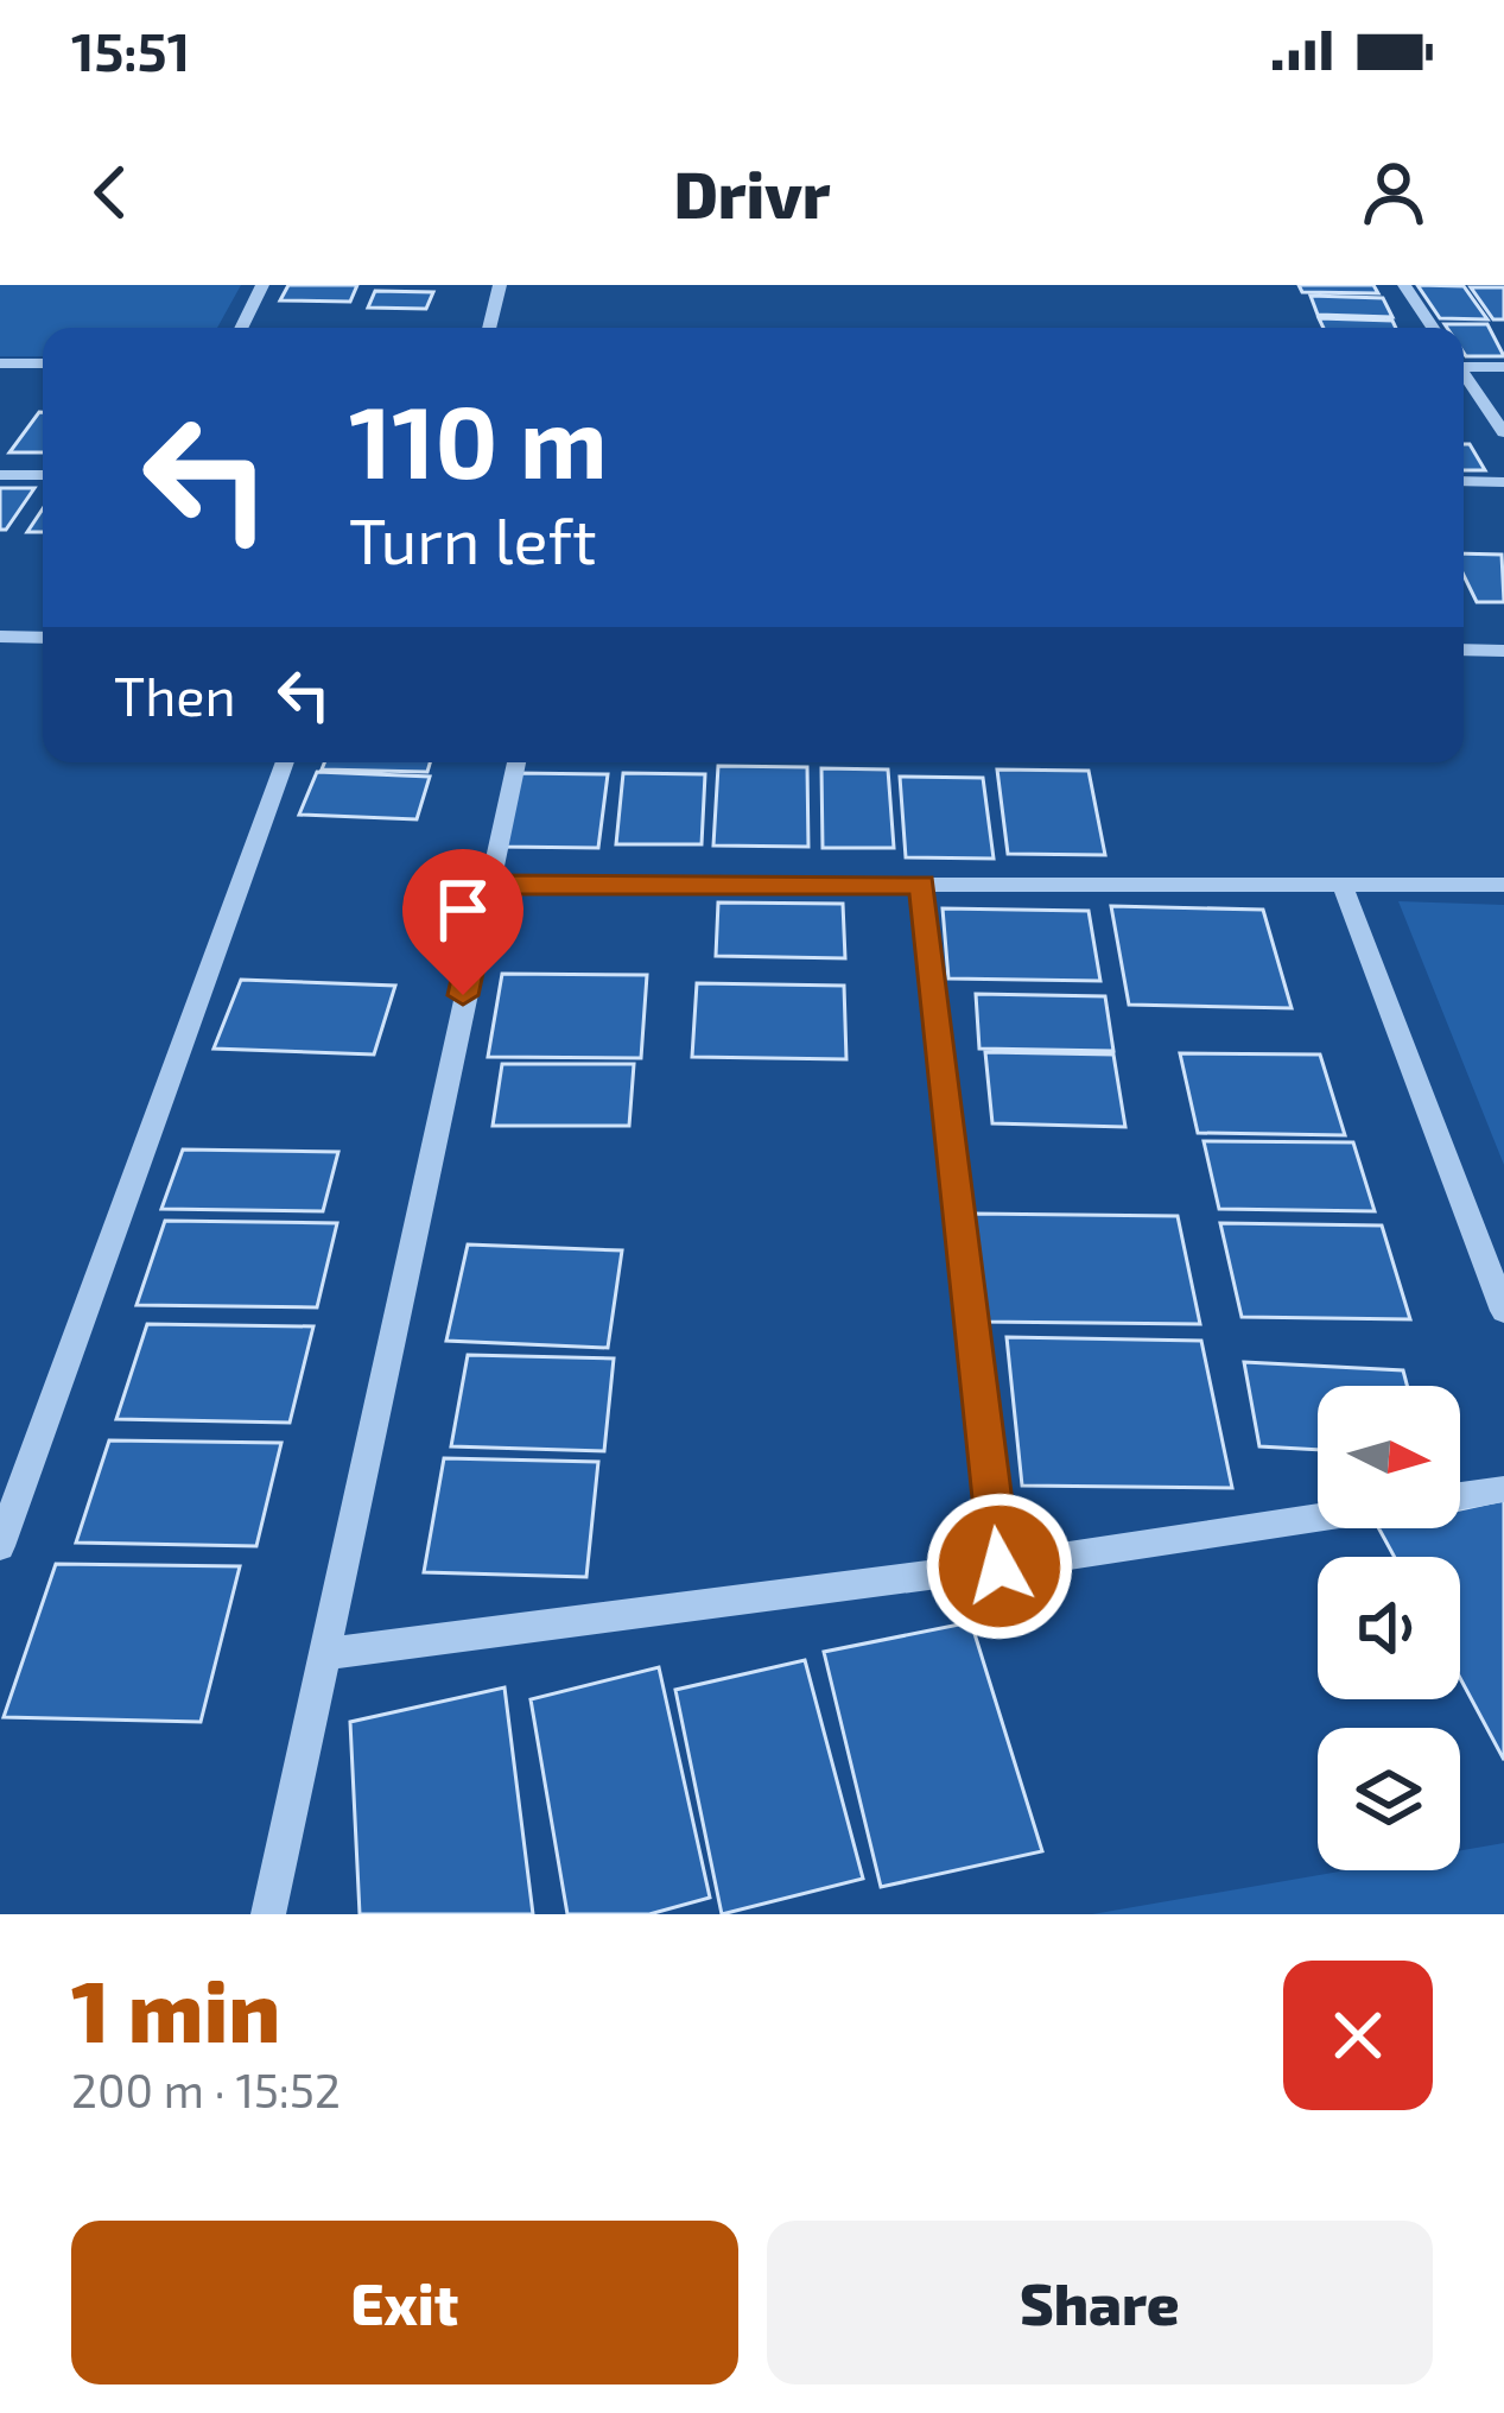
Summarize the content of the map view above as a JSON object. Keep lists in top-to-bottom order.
{
  "north": "right",
  "page": {
    "status": "15:51",
    "header": "Drivr",
    "turn": ["110 m", "Turn left"],
    "then": "Then",
    "heading": ["1 min", "200 m · 15:52"],
    "buttons": ["Exit", "Share"]
  }
}
